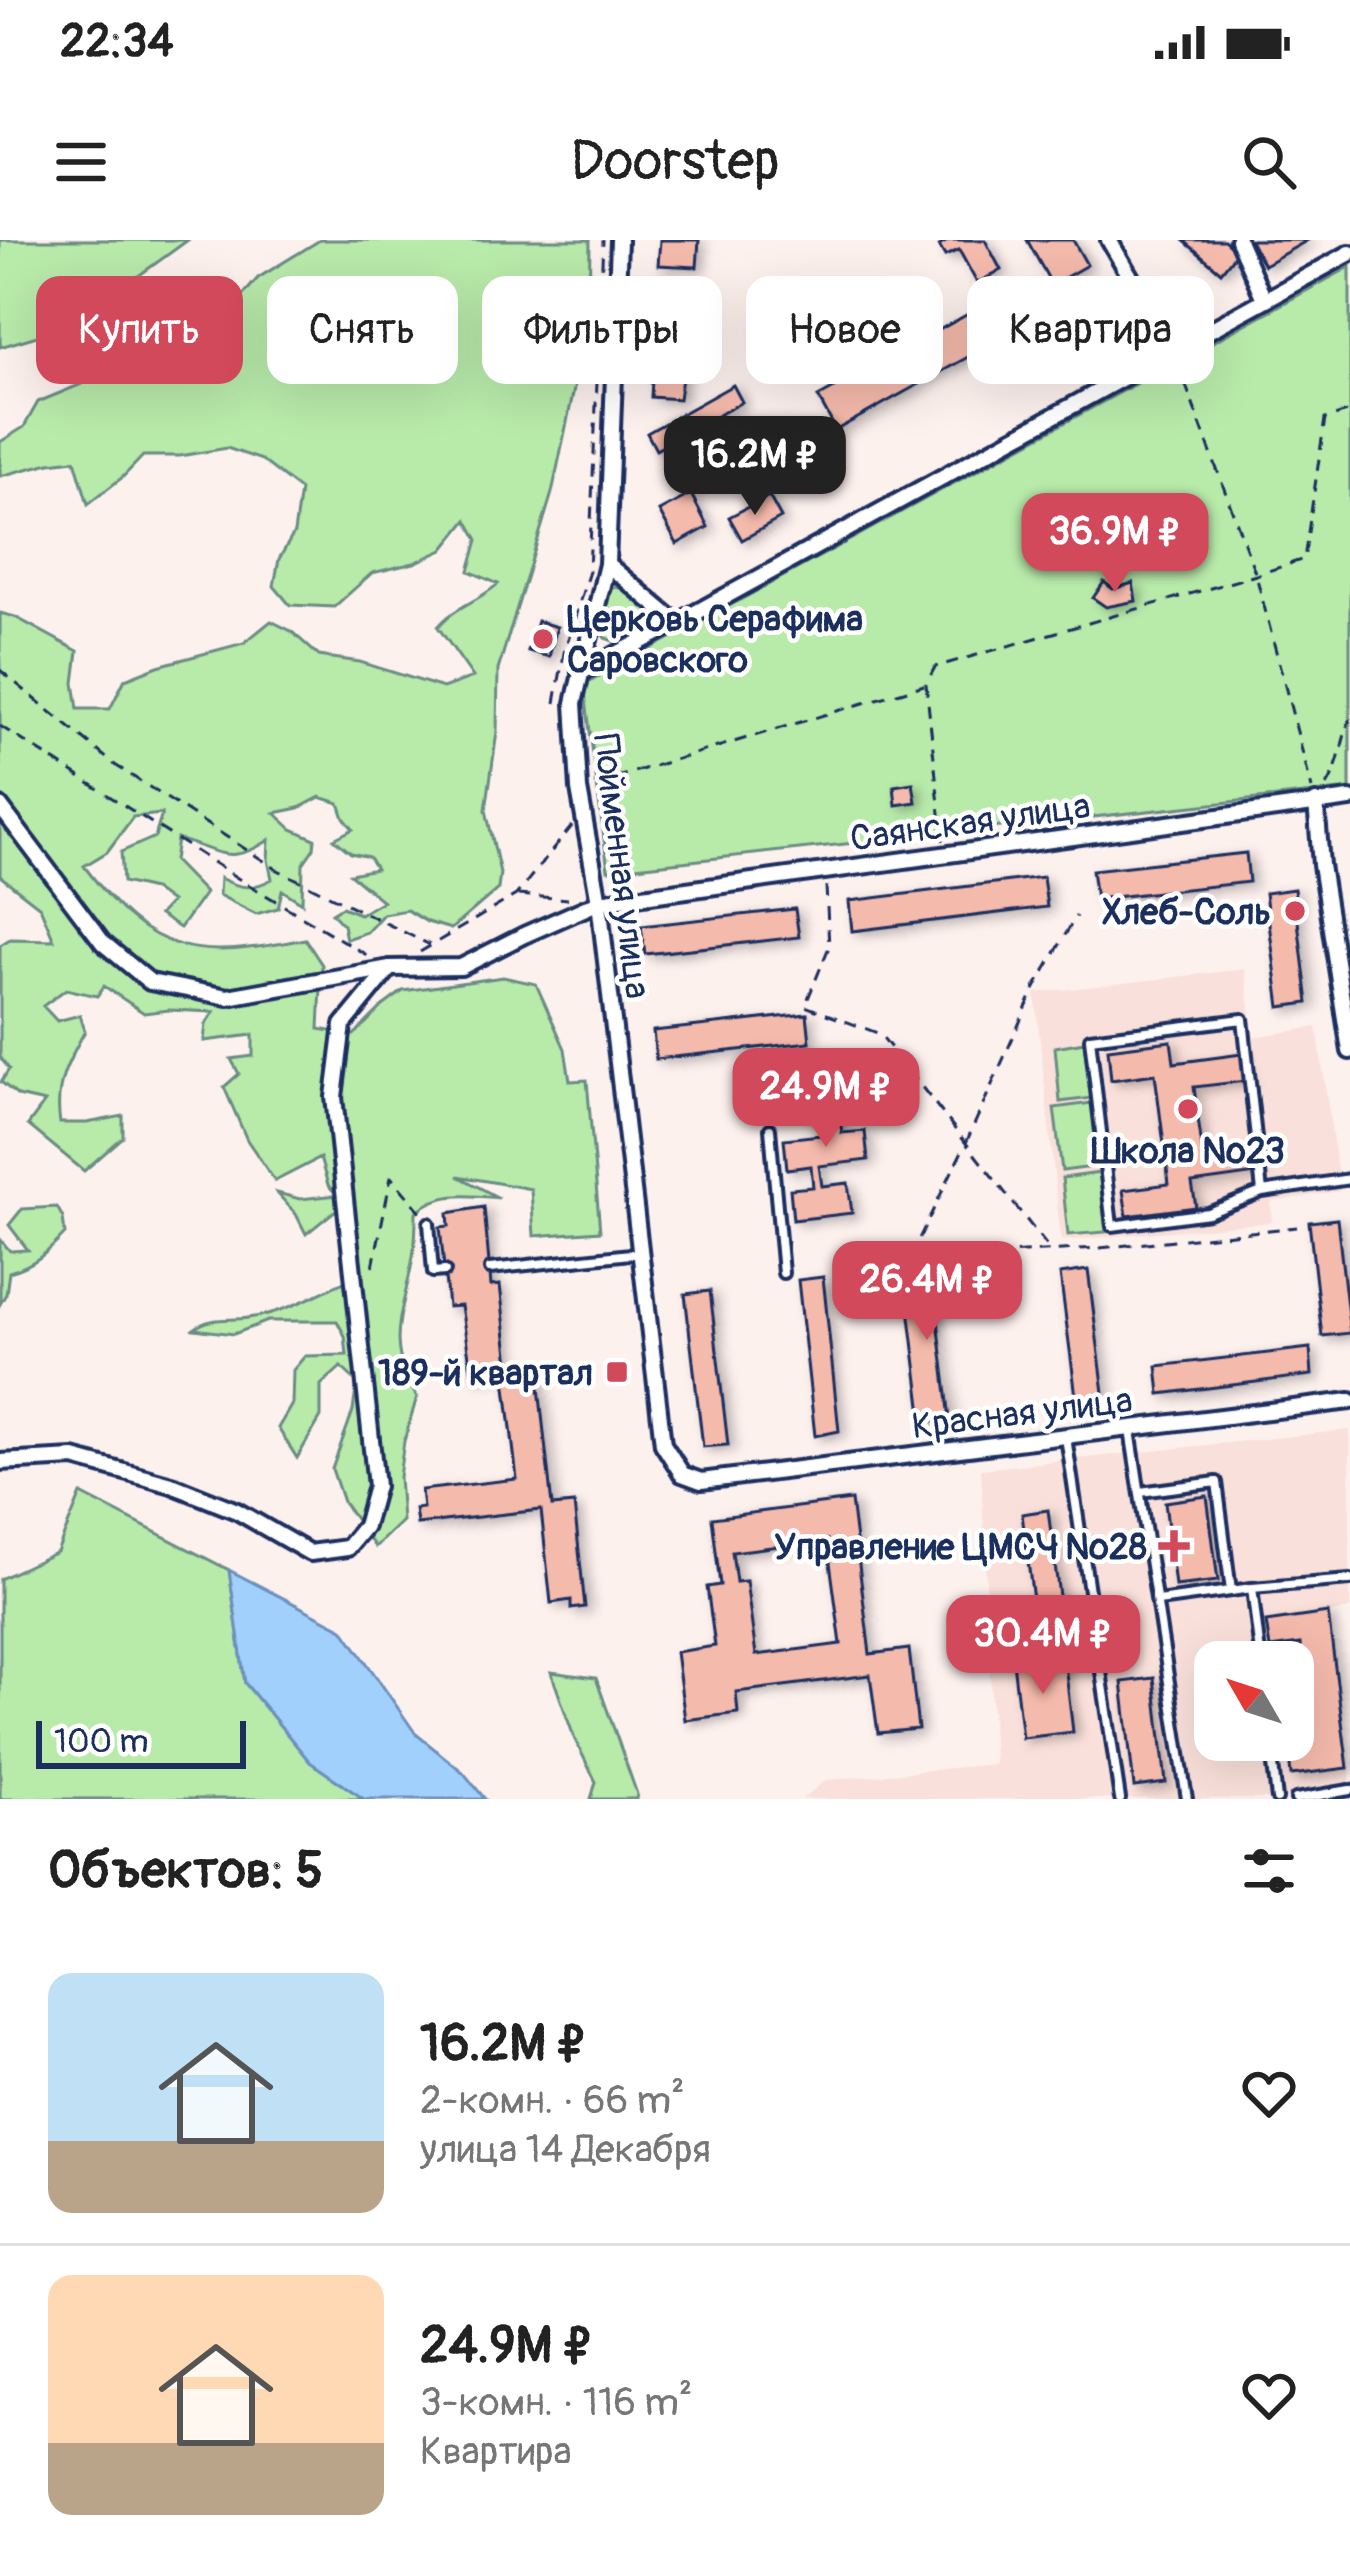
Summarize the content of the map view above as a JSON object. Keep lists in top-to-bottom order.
{
  "streets": {
    "street": ["Саянская улица", "Пойменная улица", "Красная улица"]
  },
  "crossings": [
    ["Саянская улица", "Пойменная улица"],
    ["Пойменная улица", "Красная улица"]
  ],
  "places": {
    "other": ["Церковь Серафима Саровского", "Хлеб-Соль", "Школа №23"],
    "transit": ["189-й квартал"],
    "health": ["Управление ЦМСЧ №28"]
  },
  "scale_bar": "100 m",
  "north": "top left",
  "page": {
    "status": "22:34",
    "header": "Doorstep",
    "chip": [
      "Купить",
      "Снять",
      "Фильтры",
      "Новое",
      "Квартира"
    ],
    "price": [
      "16.2M ₽",
      "36.9M ₽",
      "24.9M ₽",
      "26.4M ₽",
      "30.4M ₽"
    ],
    "scale": "100 m",
    "heading": "Объектов: 5",
    "list": [
      {
        "name": "16.2M ₽",
        "note": "2-комн. · 66 m² · улица 14 Декабря"
      },
      {
        "name": "24.9M ₽",
        "note": "3-комн. · 116 m² · Квартира"
      }
    ]
  }
}
